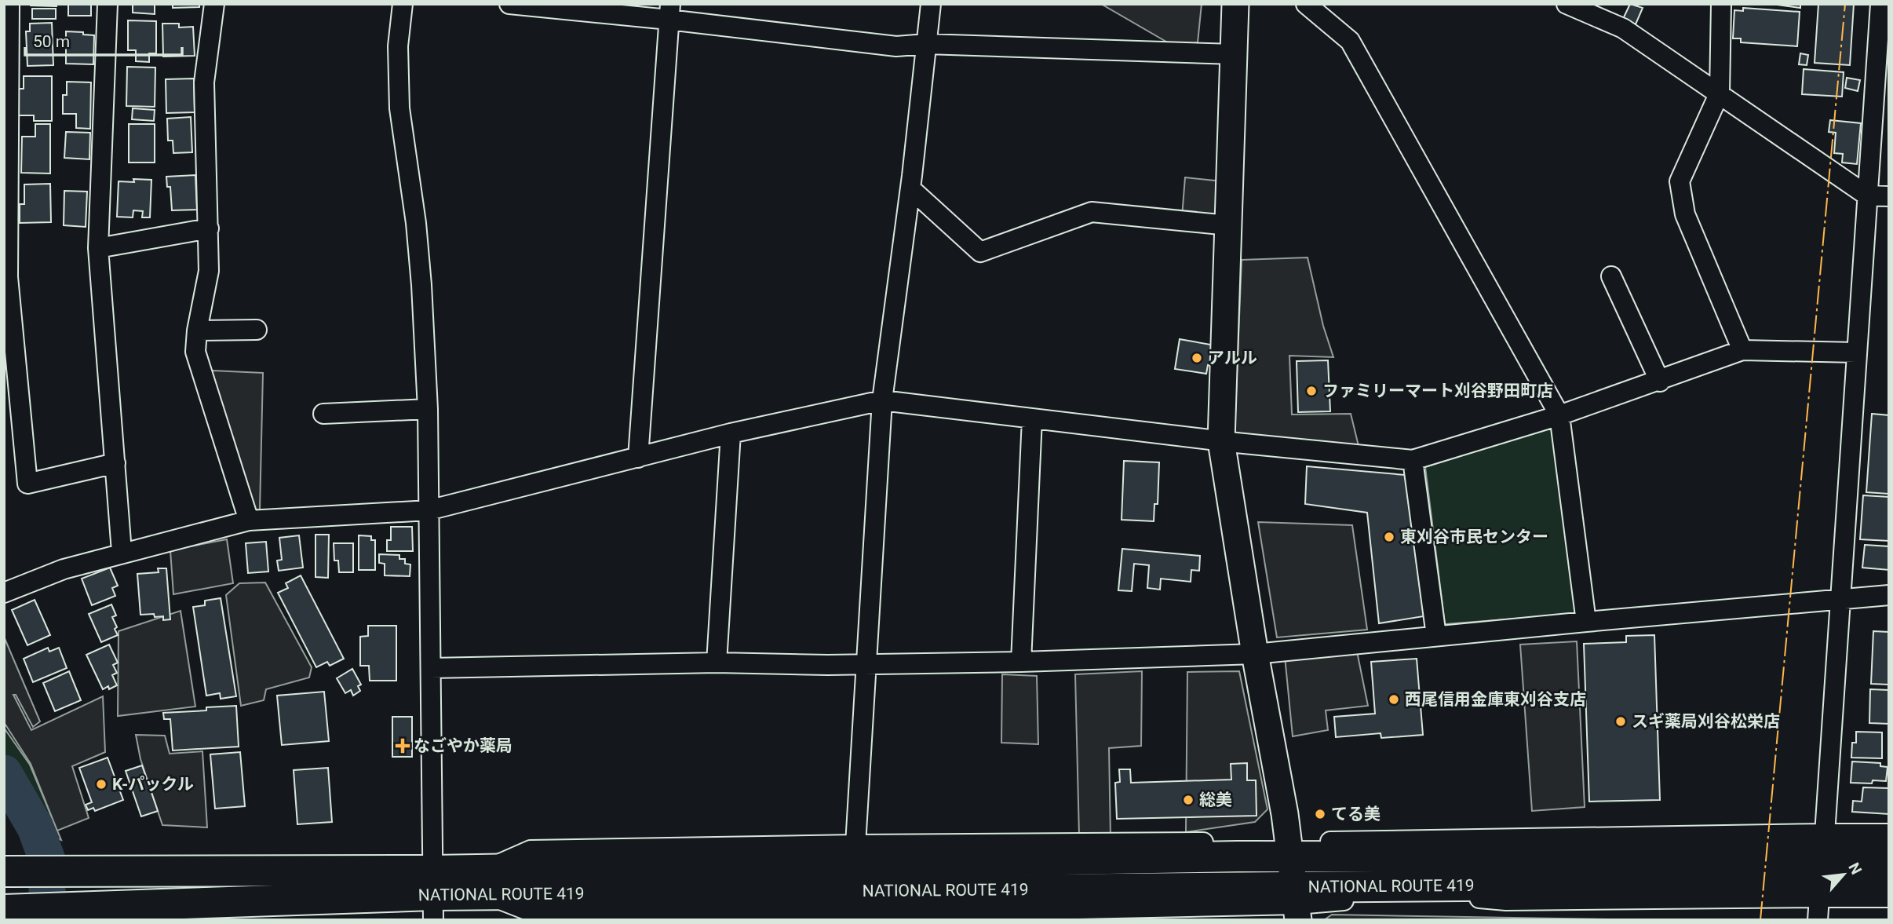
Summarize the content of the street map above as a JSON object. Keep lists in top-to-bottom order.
{
  "streets": {
    "highway": ["NATIONAL ROUTE 419"]
  },
  "places": {
    "other": [
      "アルル",
      "ファミリーマート刈谷野田町店",
      "東刈谷市民センター",
      "西尾信用金庫東刈谷支店",
      "スギ薬局刈谷松栄店",
      "K-パックル",
      "総美",
      "てる美"
    ],
    "health": ["なごやか薬局"]
  },
  "scale_bar": "50 m",
  "north": "top right"
}
